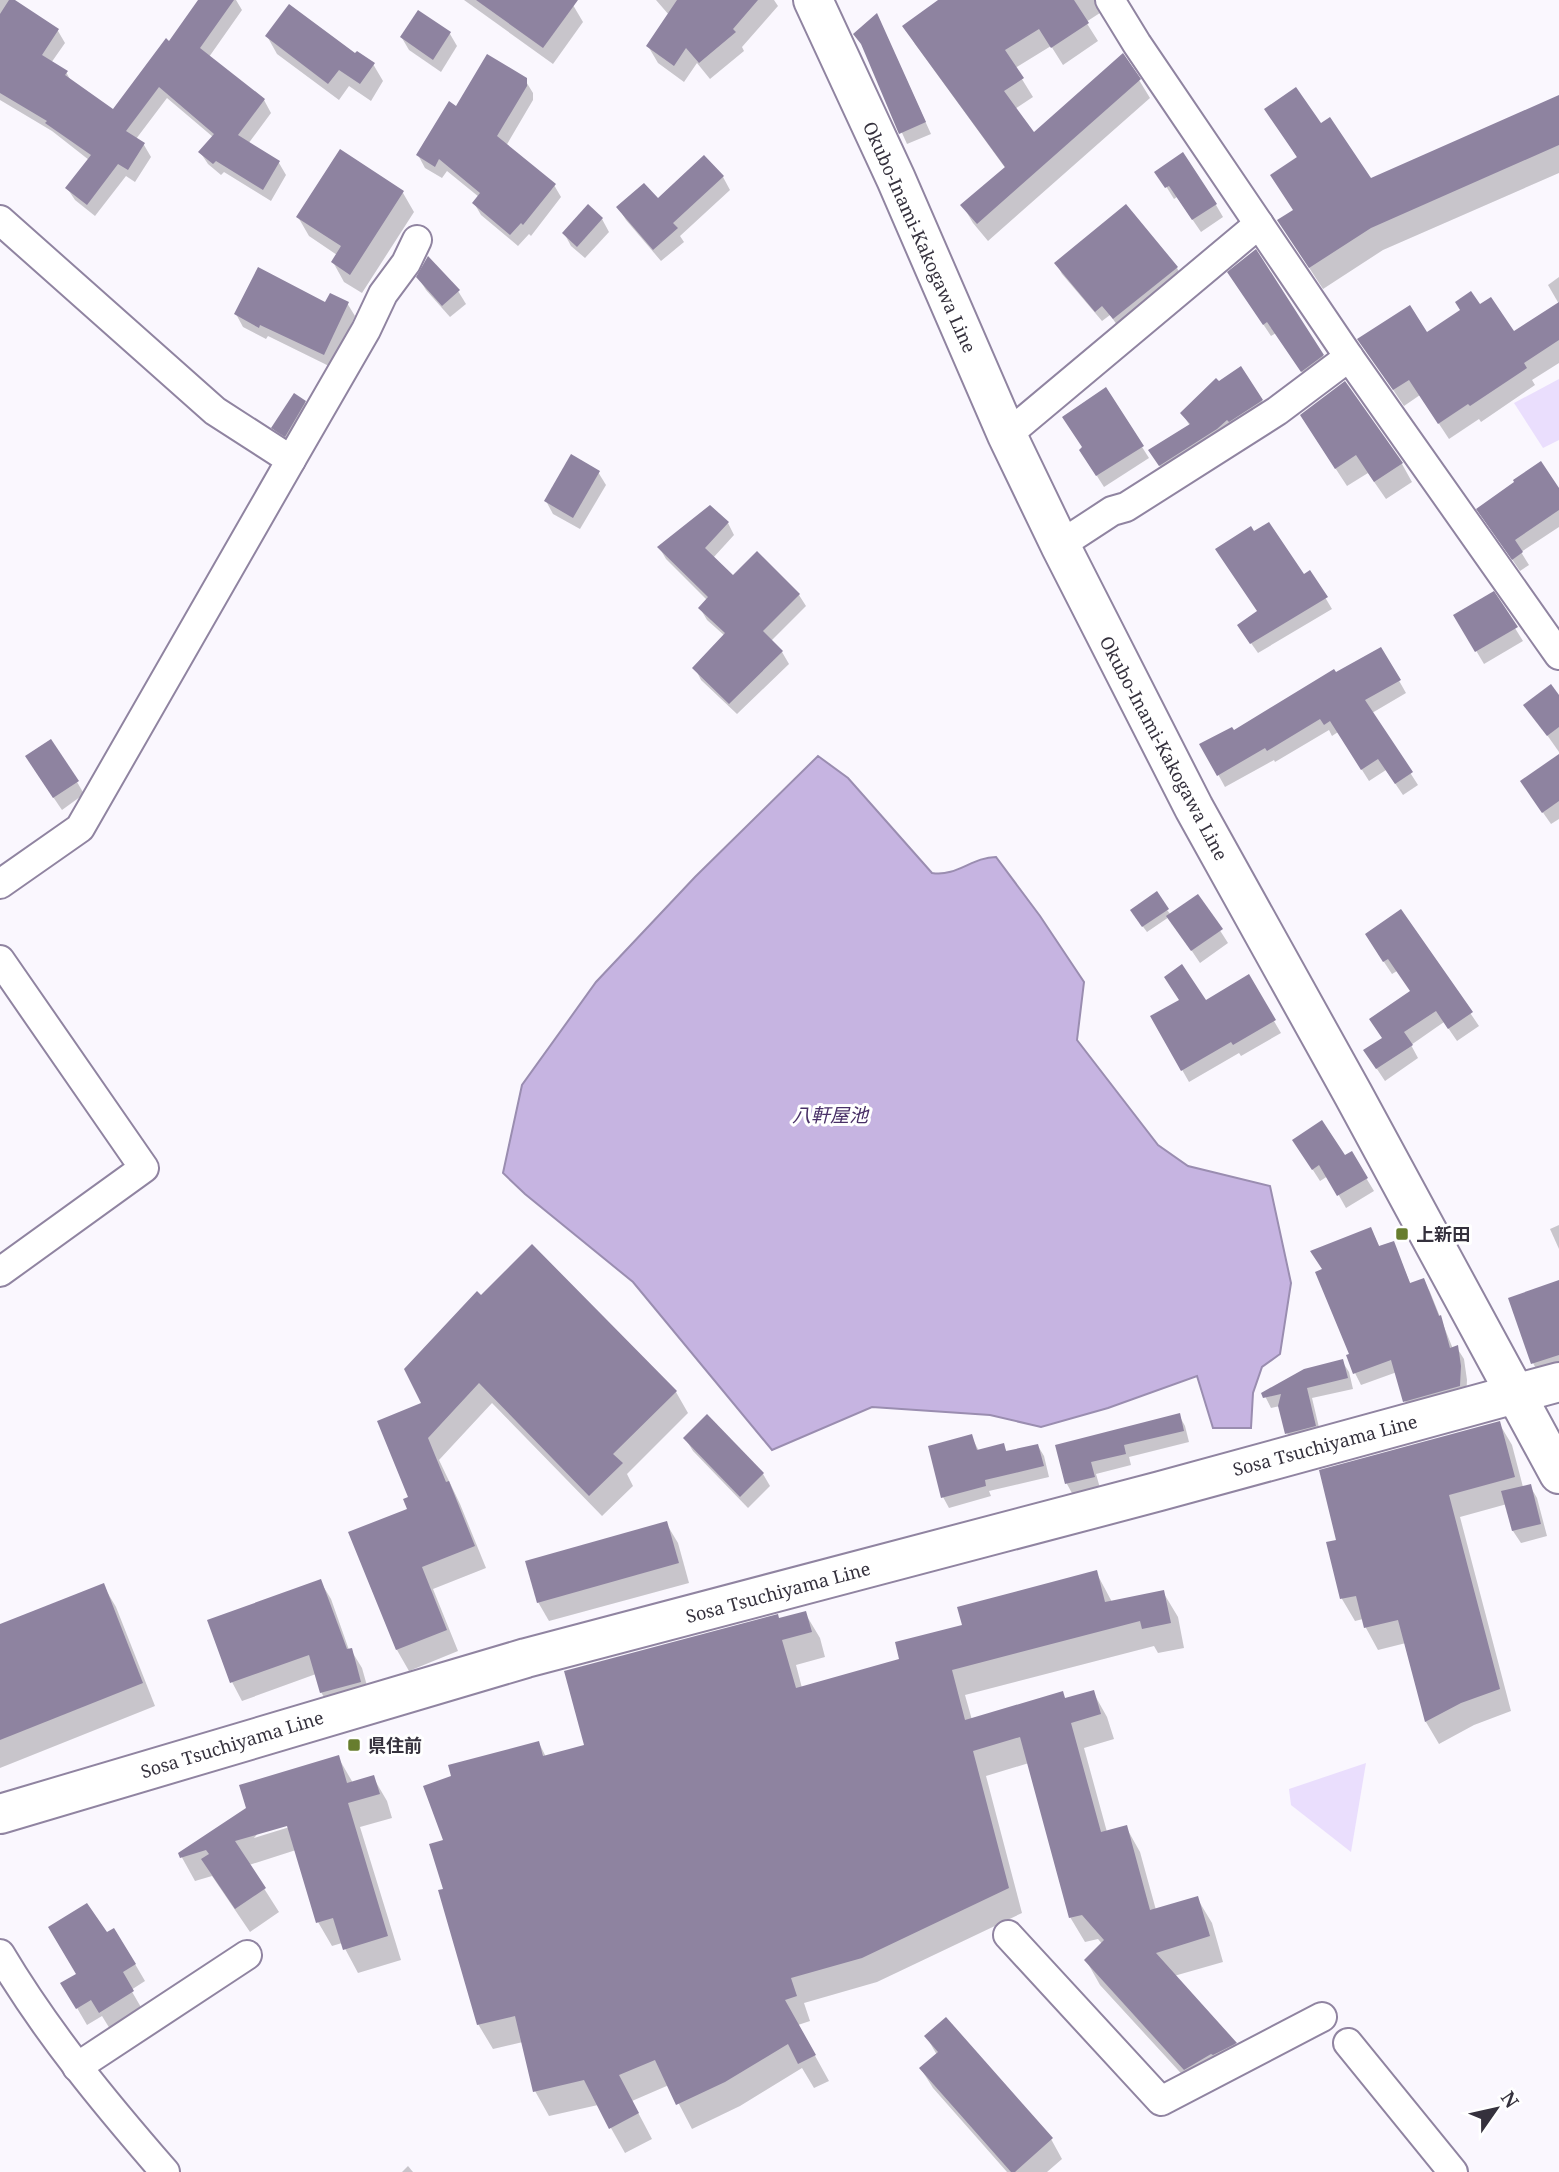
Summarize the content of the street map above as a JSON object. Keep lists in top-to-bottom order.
{
  "streets": {
    "main road": ["Okubo-Inami-Kakogawa Line", "Sosa Tsuchiyama Line"]
  },
  "crossings": [
    ["Okubo-Inami-Kakogawa Line", "Sosa Tsuchiyama Line"]
  ],
  "water": ["八軒屋池"],
  "places": {
    "transit": ["上新田", "県住前"]
  },
  "north": "top right"
}
